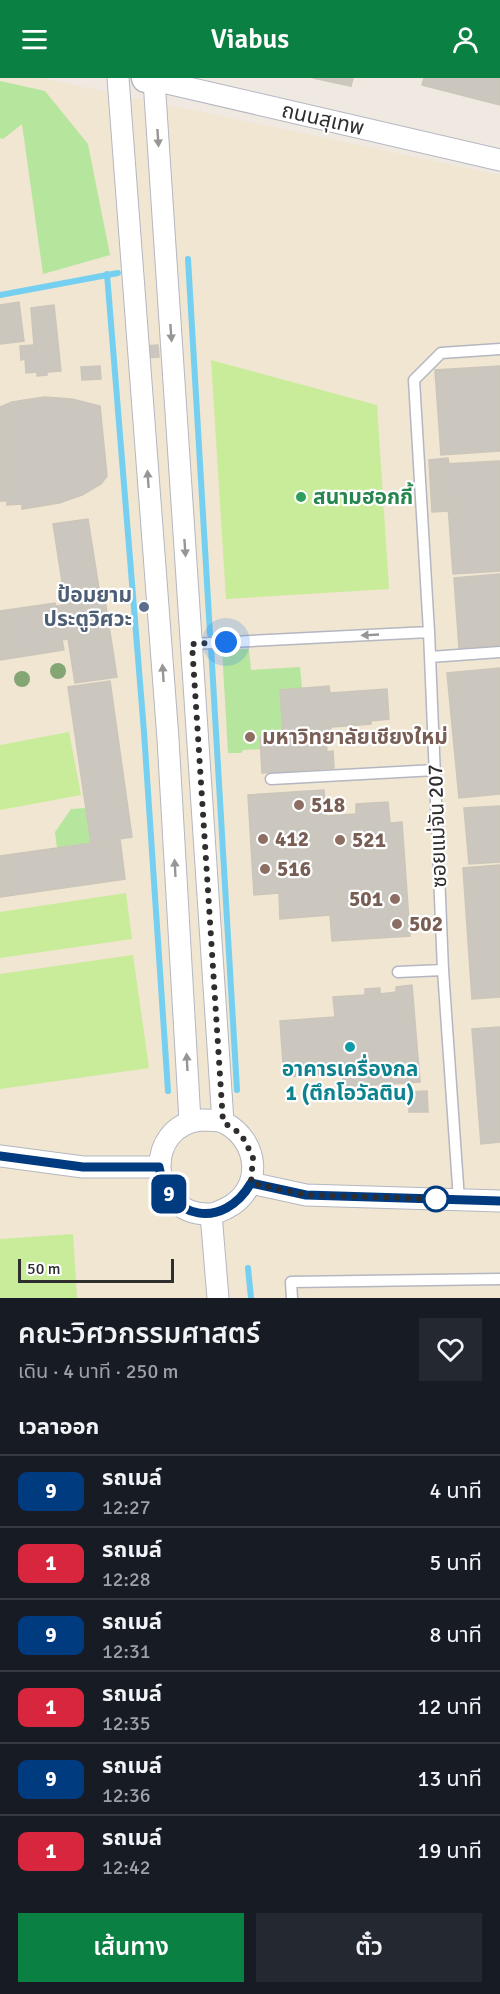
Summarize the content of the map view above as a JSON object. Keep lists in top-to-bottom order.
{
  "streets": {
    "street": ["ถนนสุเทพ"],
    "lane": ["ซอยแม่จัน 207"]
  },
  "places": [
    "สนามฮอกกี้",
    "ป้อมยาม ประตูวิศวะ",
    "มหาวิทยาลัยเชียงใหม่",
    "518",
    "412",
    "521",
    "516",
    "501",
    "502",
    "อาคารเครื่องกล 1 (ตึกโอวัลติน)"
  ],
  "lines": ["bus line 9"],
  "scale_bar": "50 m",
  "page": {
    "header": "Viabus",
    "on_map": "9",
    "scale": "50 m",
    "heading": [
      ["คณะวิศวกรรมศาสตร์", "เดิน · 4 นาที · 250 m"],
      "เวลาออก"
    ],
    "list": [
      {
        "mark": "9",
        "name": "รถเมล์",
        "note": "12:27",
        "value": "4 นาที"
      },
      {
        "mark": "1",
        "name": "รถเมล์",
        "note": "12:28",
        "value": "5 นาที"
      },
      {
        "mark": "9",
        "name": "รถเมล์",
        "note": "12:31",
        "value": "8 นาที"
      },
      {
        "mark": "1",
        "name": "รถเมล์",
        "note": "12:35",
        "value": "12 นาที"
      },
      {
        "mark": "9",
        "name": "รถเมล์",
        "note": "12:36",
        "value": "13 นาที"
      },
      {
        "mark": "1",
        "name": "รถเมล์",
        "note": "12:42",
        "value": "19 นาที"
      }
    ],
    "buttons": ["เส้นทาง", "ตั๋ว"]
  }
}
